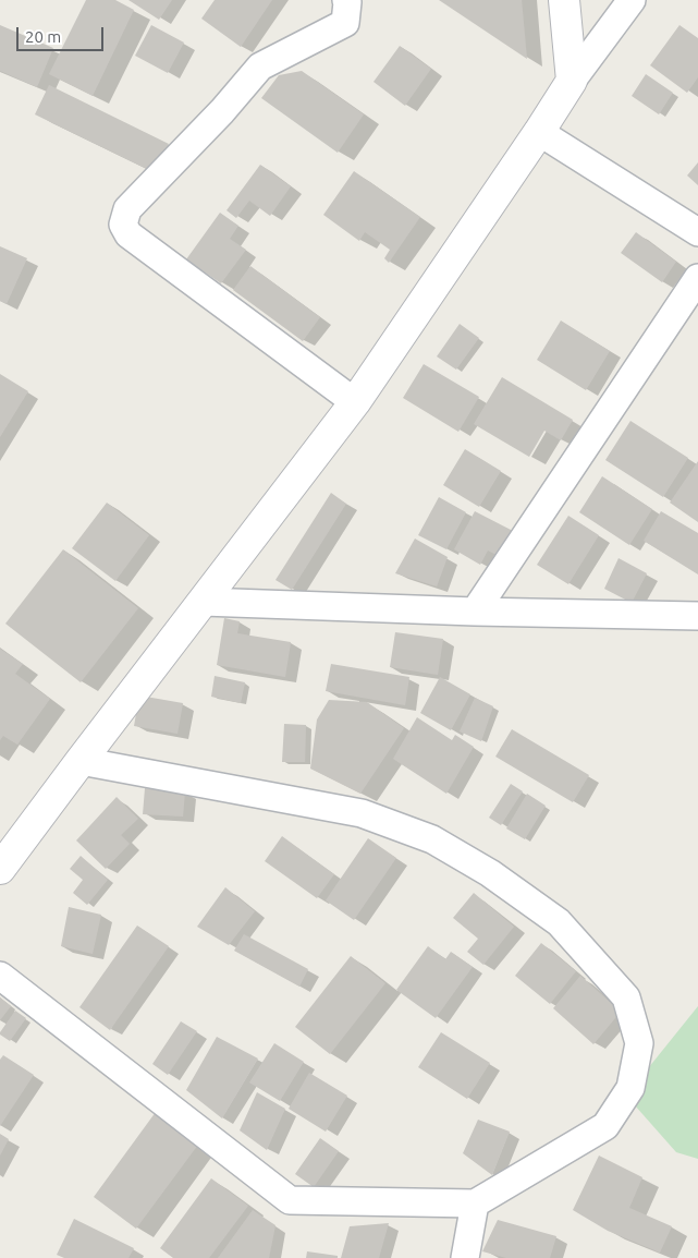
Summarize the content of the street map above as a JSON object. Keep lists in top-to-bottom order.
{
  "scale_bar": "20 m"
}
